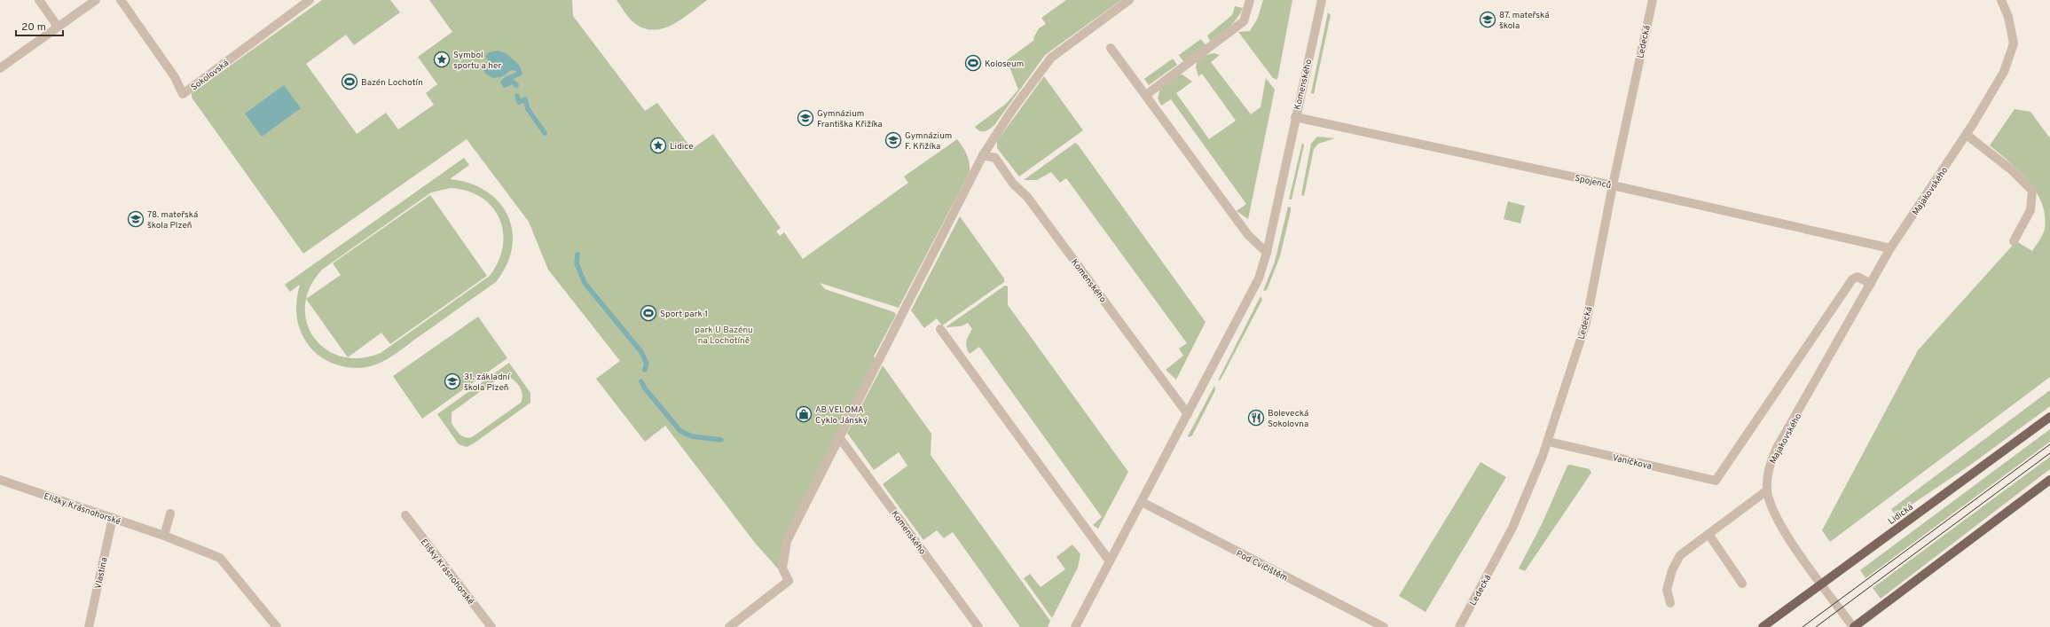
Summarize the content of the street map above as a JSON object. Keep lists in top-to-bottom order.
{
  "streets": {
    "main road": ["Lidická"],
    "street": [
      "Ledecká",
      "Sokolovská",
      "Komenského",
      "Spojenců",
      "Majakovského",
      "Vaníčkova",
      "Elišky Krásnohorské",
      "Pod Cvičištěm",
      "Vlastina"
    ]
  },
  "crossings": [
    ["Ledecká", "Spojenců"],
    ["Ledecká", "Vaníčkova"],
    ["Komenského", "Spojenců"],
    ["Komenského", "Pod Cvičištěm"],
    ["Spojenců", "Majakovského"],
    ["Majakovského", "Vaníčkova"],
    ["Majakovského", "Lidická"],
    ["Elišky Krásnohorské", "Vlastina"]
  ],
  "parks": ["park U Bazénu na Lochotíně"],
  "places": {
    "school or university": [
      "87. mateřská škola",
      "Gymnázium Františka Křižíka",
      "Gymnázium F. Křižíka",
      "78. mateřská škola Plzeň",
      "31. základní škola Plzeň"
    ],
    "place": ["Symbol sportu a her", "Lidice"],
    "sports": ["Koloseum", "Bazén Lochotín", "Sport park 1"],
    "shop": ["AB VELOMA Cyklo Jánský"],
    "restaurant": ["Bolevecká Sokolovna"]
  },
  "scale_bar": "20 m"
}
